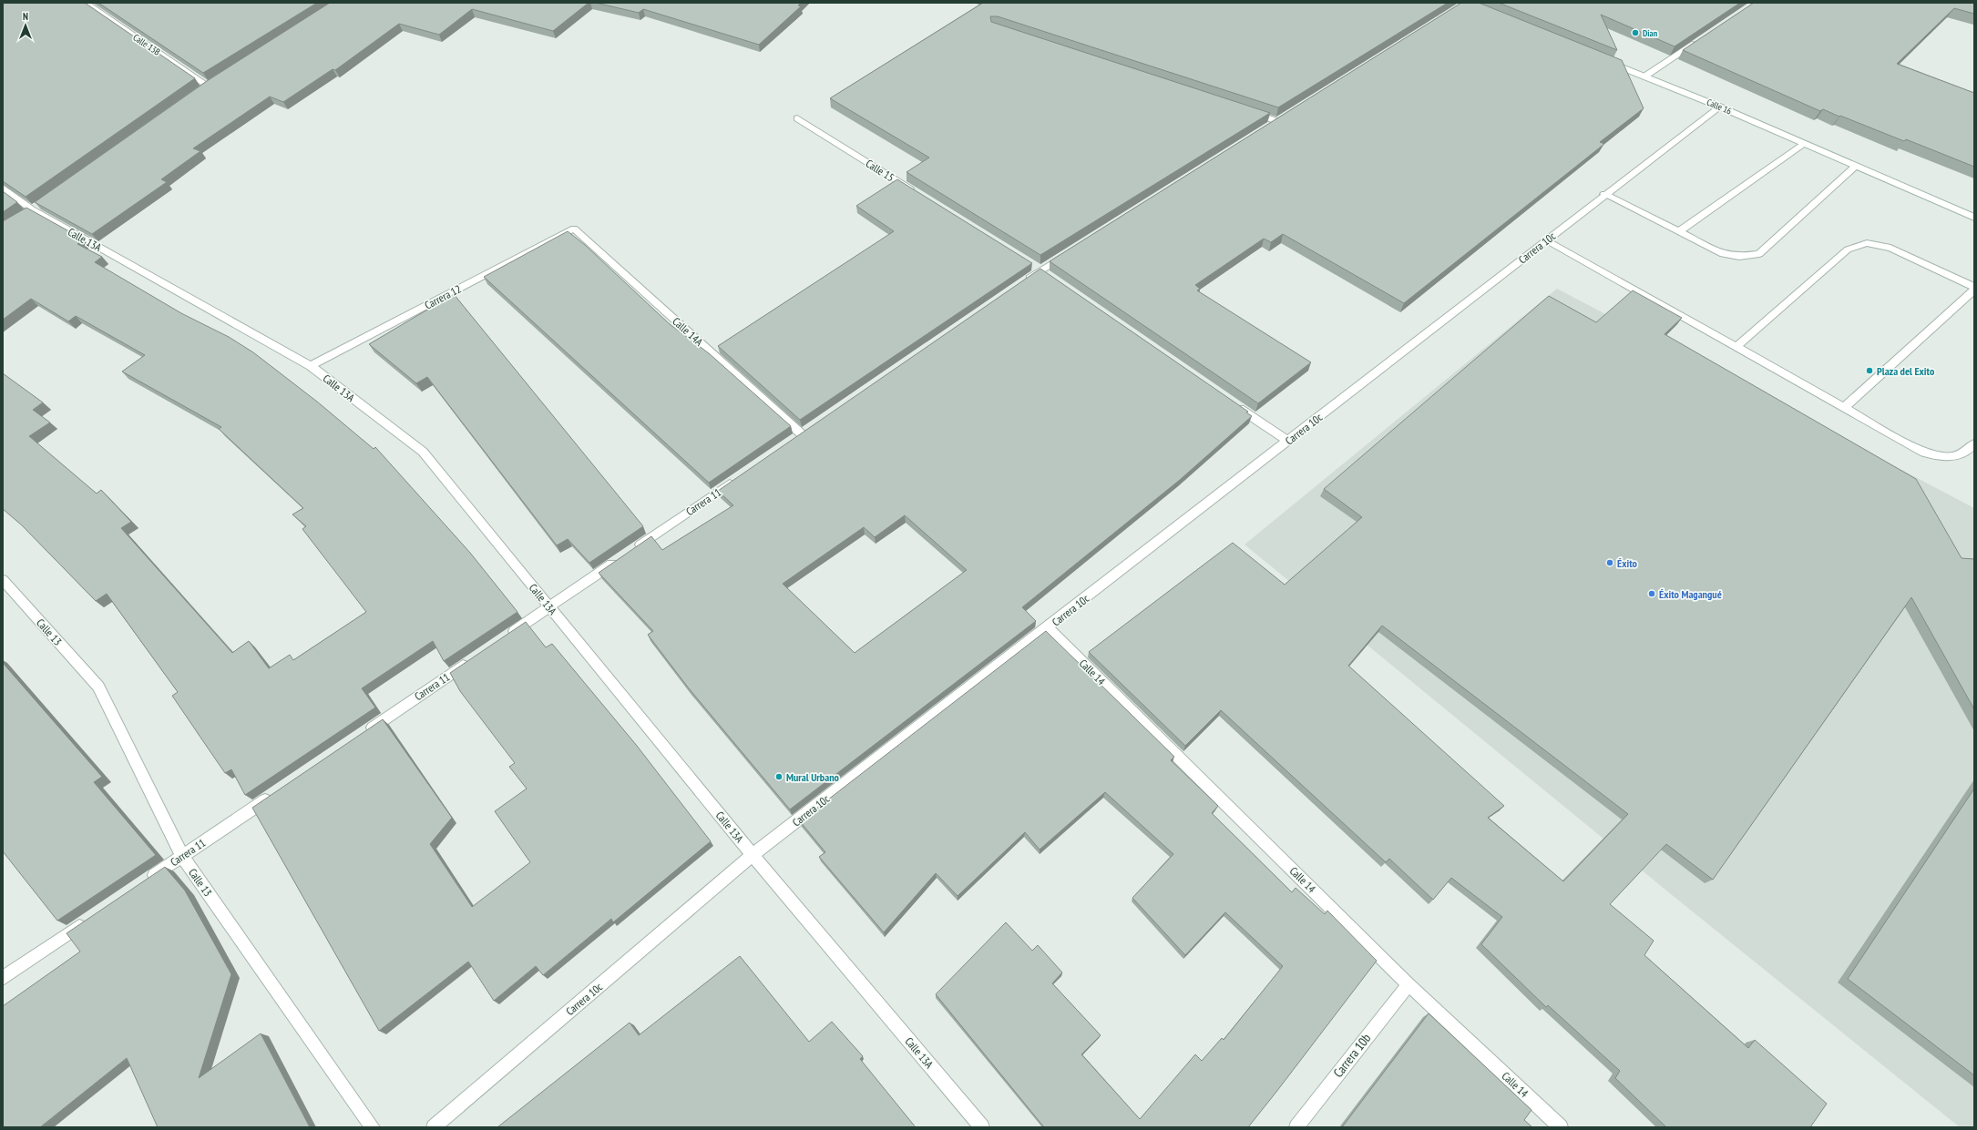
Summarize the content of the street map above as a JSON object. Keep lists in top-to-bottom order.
{
  "streets": {
    "street": [
      "Calle 13B",
      "Calle 16",
      "Calle 15",
      "Calle 13A",
      "Carrera 10c",
      "Carrera 12",
      "Calle 14A",
      "Carrera 11",
      "Calle 13",
      "Calle 14",
      "Carrera 10b"
    ]
  },
  "crossings": [
    ["Calle 16", "Carrera 10c"],
    ["Calle 13A", "Carrera 10c"],
    ["Calle 13A", "Carrera 12"],
    ["Carrera 10c", "Calle 14"],
    ["Carrera 12", "Calle 14A"],
    ["Carrera 11", "Calle 13"],
    ["Calle 14", "Carrera 10b"]
  ],
  "places": [
    "Dian",
    "Plaza del Exito",
    "Éxito",
    "Éxito Magangué",
    "Mural Urbano"
  ],
  "north": "top"
}
